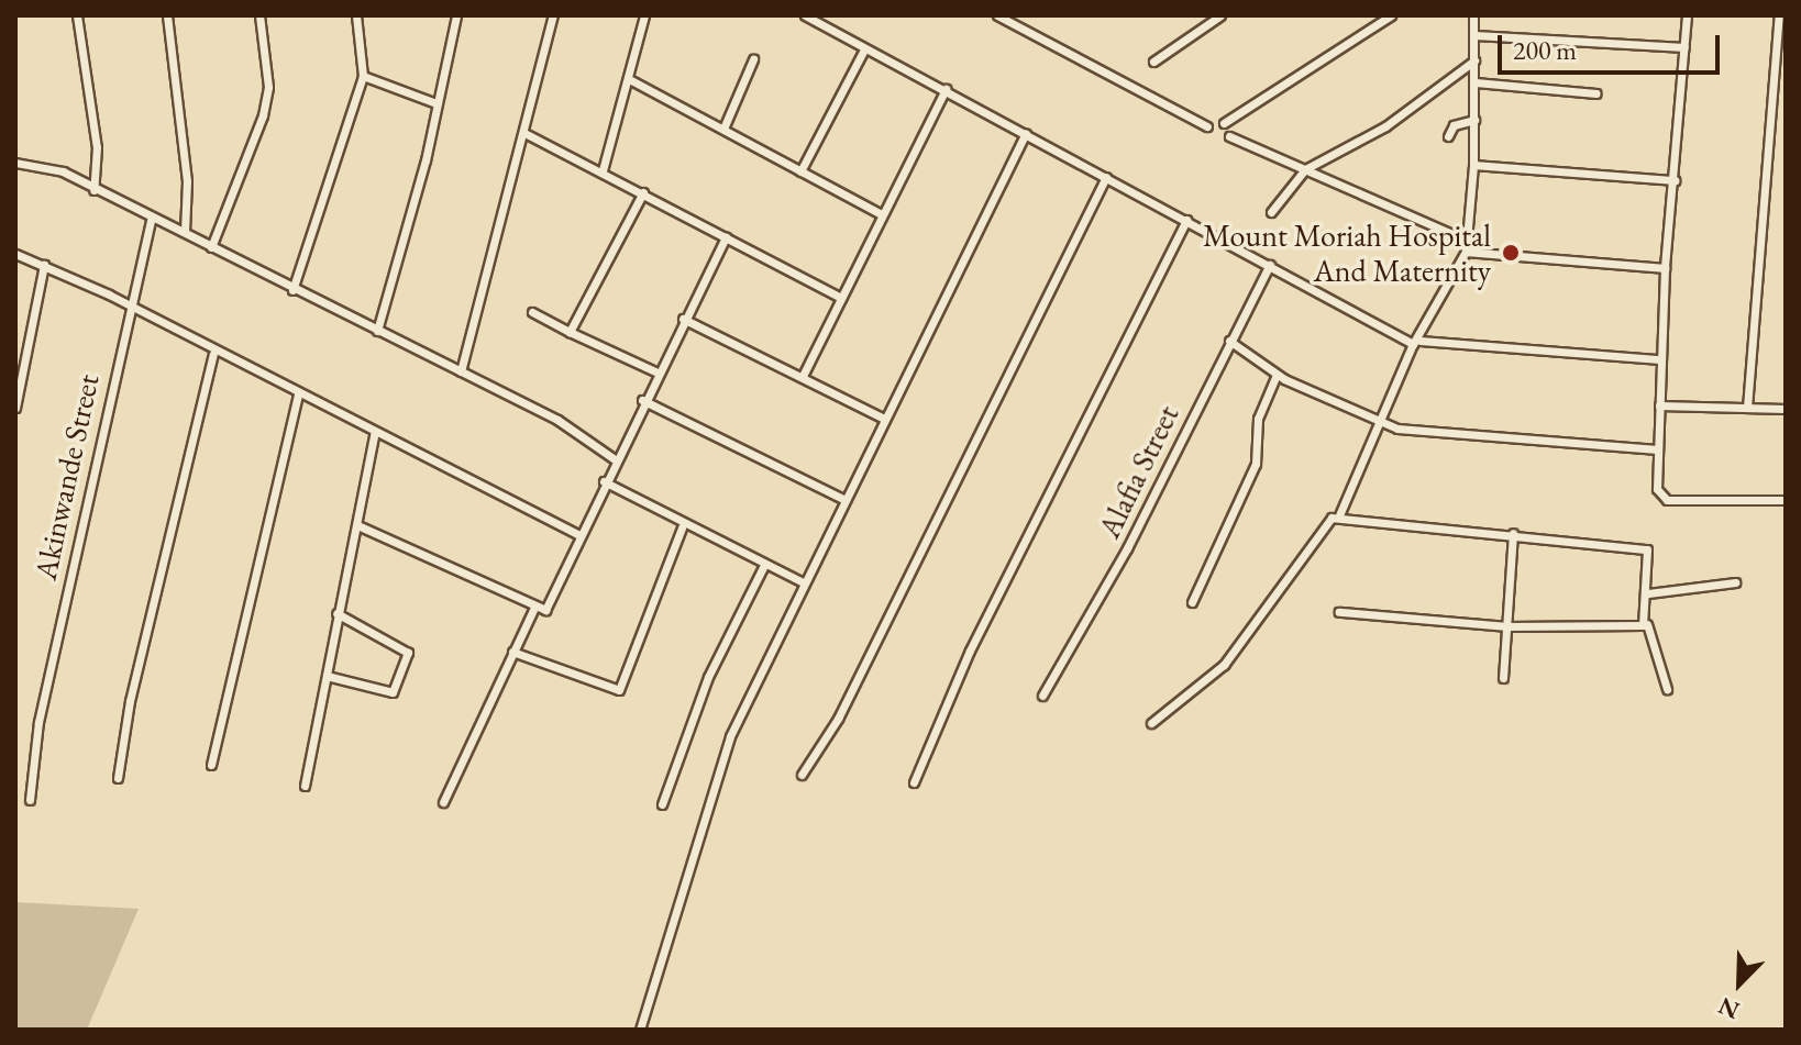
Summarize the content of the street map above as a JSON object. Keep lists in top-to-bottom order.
{
  "streets": {
    "street": ["Alafia Street", "Akinwande Street"]
  },
  "places": ["Mount Moriah Hospital And Maternity"],
  "scale_bar": "200 m",
  "north": "bottom left"
}
